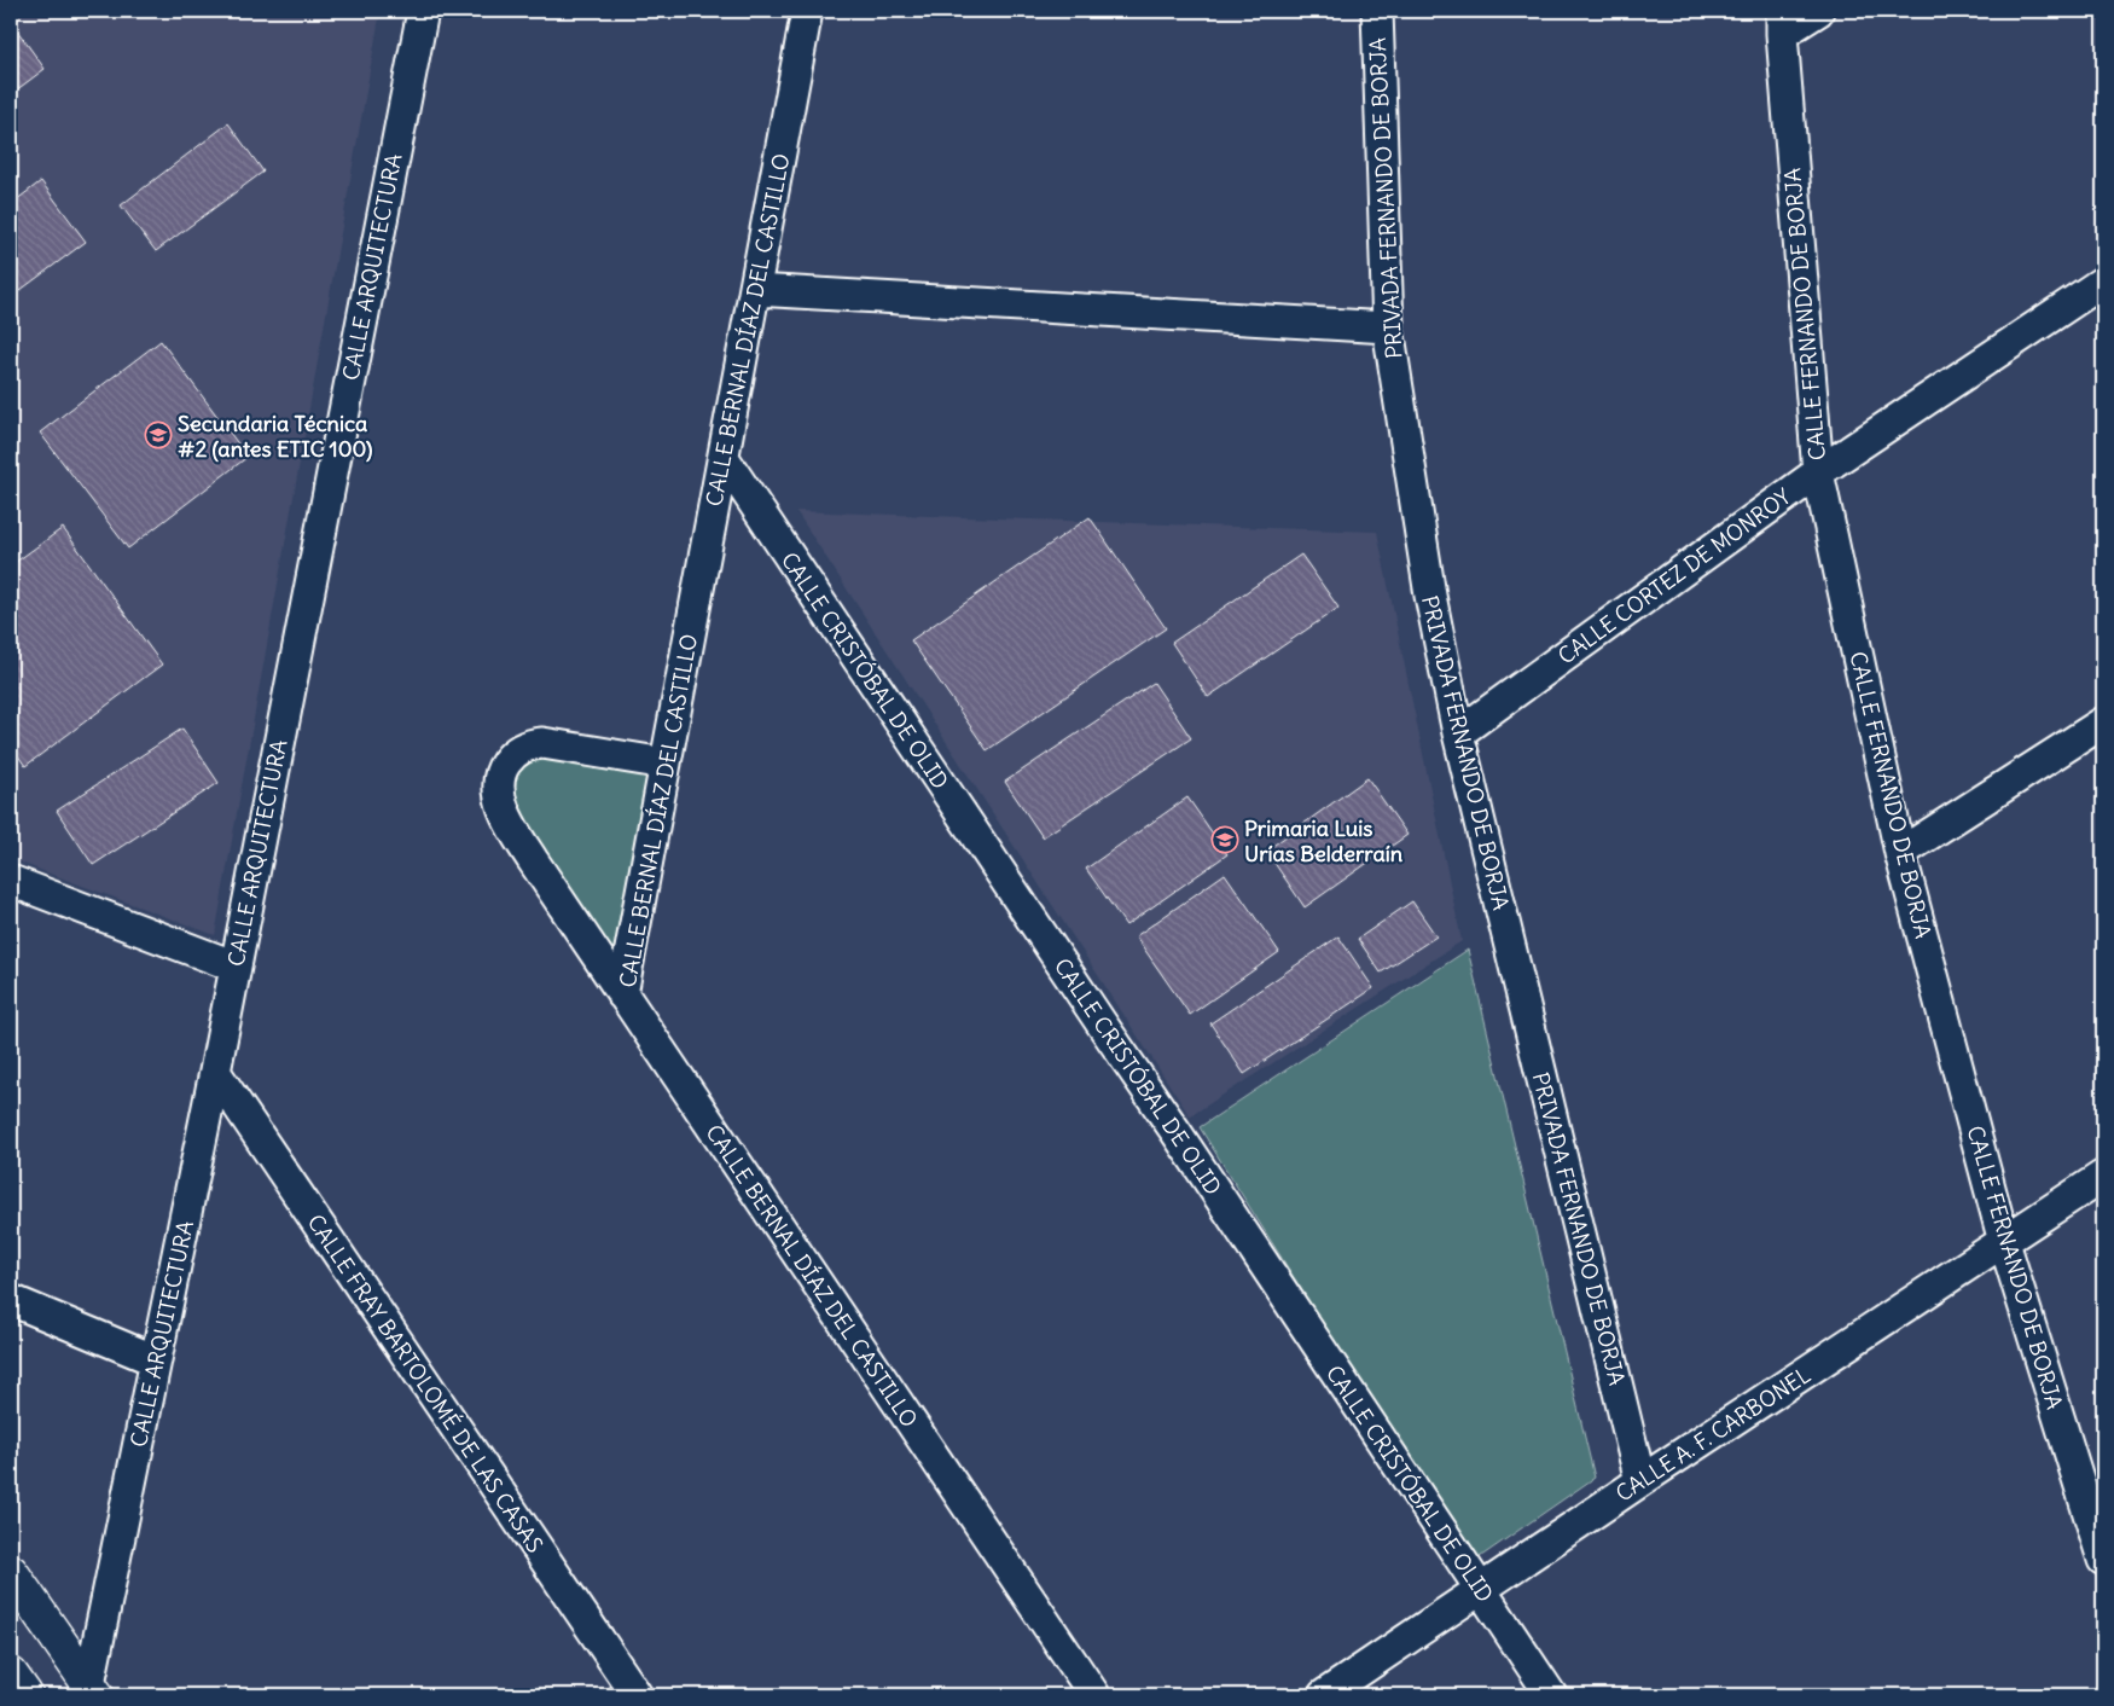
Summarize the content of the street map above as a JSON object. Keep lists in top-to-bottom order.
{
  "streets": {
    "street": [
      "PRIVADA FERNANDO DE BORJA",
      "CALLE ARQUITECTURA",
      "CALLE FERNANDO DE BORJA",
      "CALLE BERNAL DÍAZ DEL CASTILLO",
      "CALLE CORTEZ DE MONROY",
      "CALLE CRISTÓBAL DE OLID",
      "CALLE FRAY BARTOLOMÉ DE LAS CASAS",
      "CALLE A. F. CARBONEL"
    ]
  },
  "crossings": [
    ["PRIVADA FERNANDO DE BORJA", "CALLE CORTEZ DE MONROY"],
    ["PRIVADA FERNANDO DE BORJA", "CALLE A. F. CARBONEL"],
    ["CALLE ARQUITECTURA", "CALLE FRAY BARTOLOMÉ DE LAS CASAS"],
    ["CALLE FERNANDO DE BORJA", "CALLE CORTEZ DE MONROY"],
    ["CALLE FERNANDO DE BORJA", "CALLE A. F. CARBONEL"],
    ["CALLE BERNAL DÍAZ DEL CASTILLO", "CALLE CRISTÓBAL DE OLID"],
    ["CALLE CRISTÓBAL DE OLID", "CALLE A. F. CARBONEL"]
  ],
  "places": {
    "school or university": ["Secundaria Técnica #2 (antes ETIC 100)", "Primaria Luis Urías Belderraín"]
  }
}
